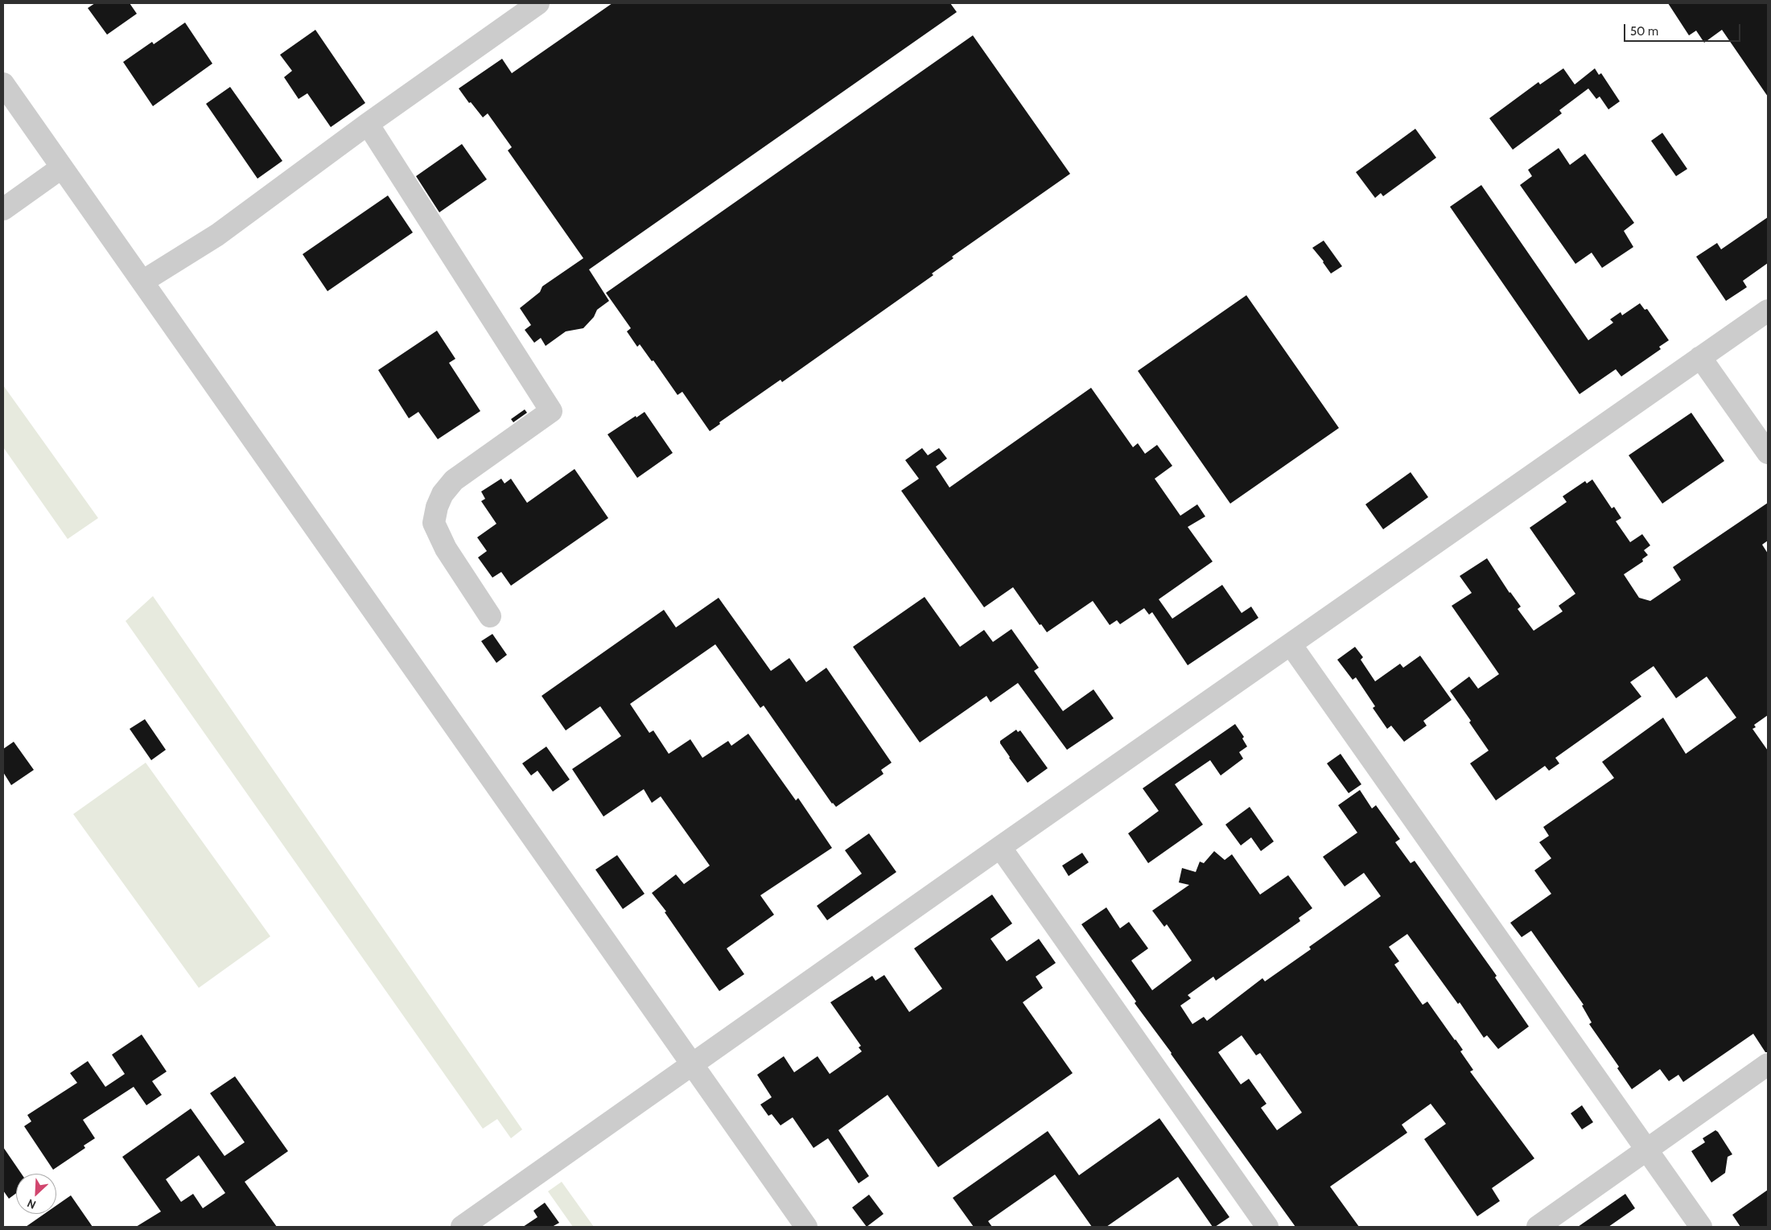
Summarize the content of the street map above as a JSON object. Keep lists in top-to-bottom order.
{
  "scale_bar": "50 m",
  "north": "bottom left"
}
